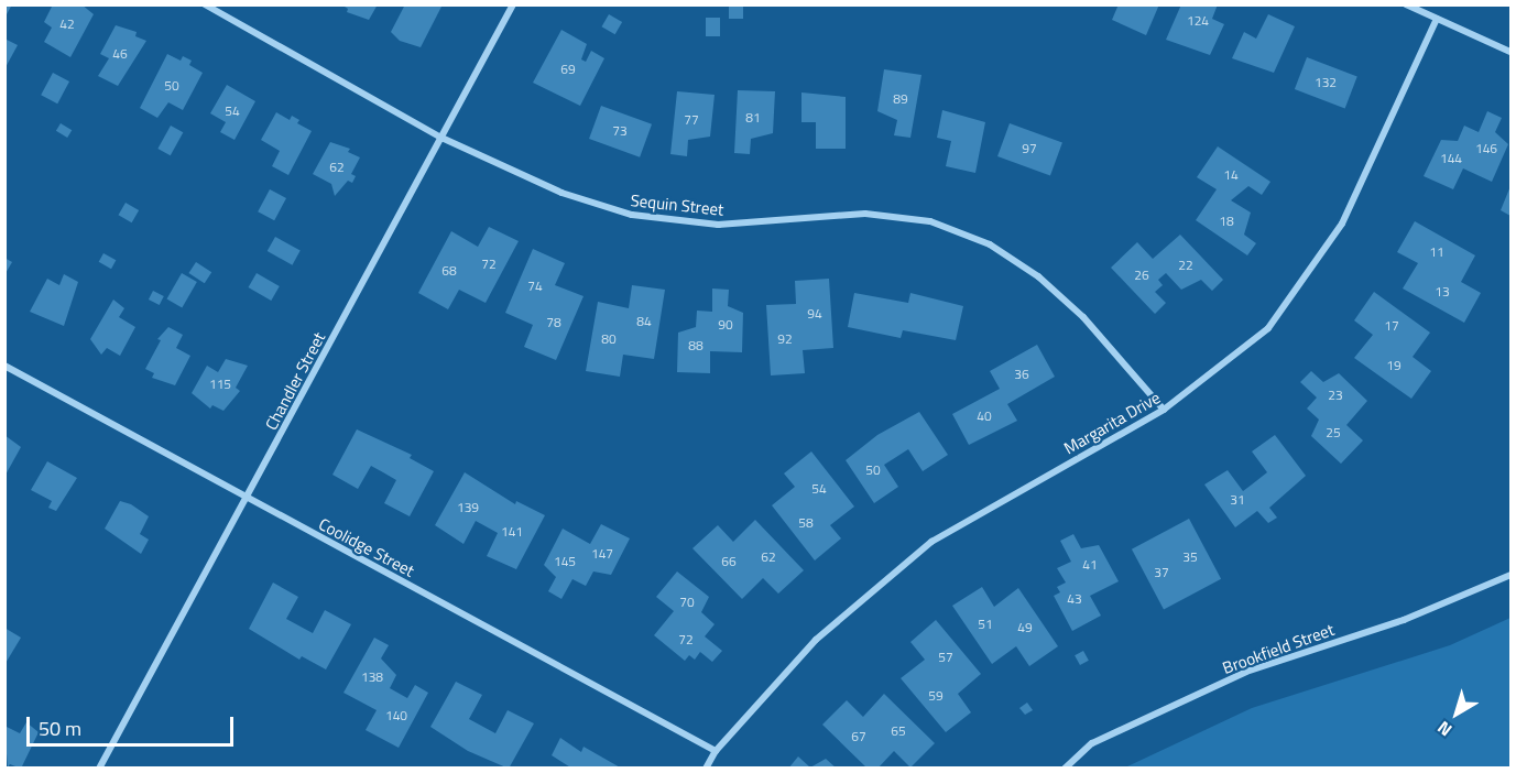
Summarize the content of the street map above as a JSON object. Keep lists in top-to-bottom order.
{
  "streets": {
    "street": [
      "Sequin Street",
      "Chandler Street",
      "Margarita Drive",
      "Coolidge Street",
      "Brookfield Street"
    ]
  },
  "crossings": [
    ["Sequin Street", "Chandler Street"],
    ["Sequin Street", "Margarita Drive"],
    ["Chandler Street", "Coolidge Street"],
    ["Margarita Drive", "Coolidge Street"]
  ],
  "house_numbers": [
    "124",
    "42",
    "46",
    "69",
    "132",
    "50",
    "89",
    "54",
    "81",
    "77",
    "73",
    "97",
    "146",
    "144",
    "62",
    "14",
    "18",
    "11",
    "72",
    "22",
    "68",
    "26",
    "74",
    "13",
    "94",
    "84",
    "78",
    "90",
    "17",
    "80",
    "92",
    "88",
    "19",
    "36",
    "115",
    "23",
    "40",
    "25",
    "50",
    "54",
    "31",
    "139",
    "58",
    "141",
    "147",
    "62",
    "35",
    "145",
    "66",
    "41",
    "37",
    "43",
    "70",
    "51",
    "49",
    "72",
    "57",
    "138",
    "59",
    "140",
    "65",
    "67"
  ],
  "scale_bar": "50 m",
  "north": "bottom left"
}
